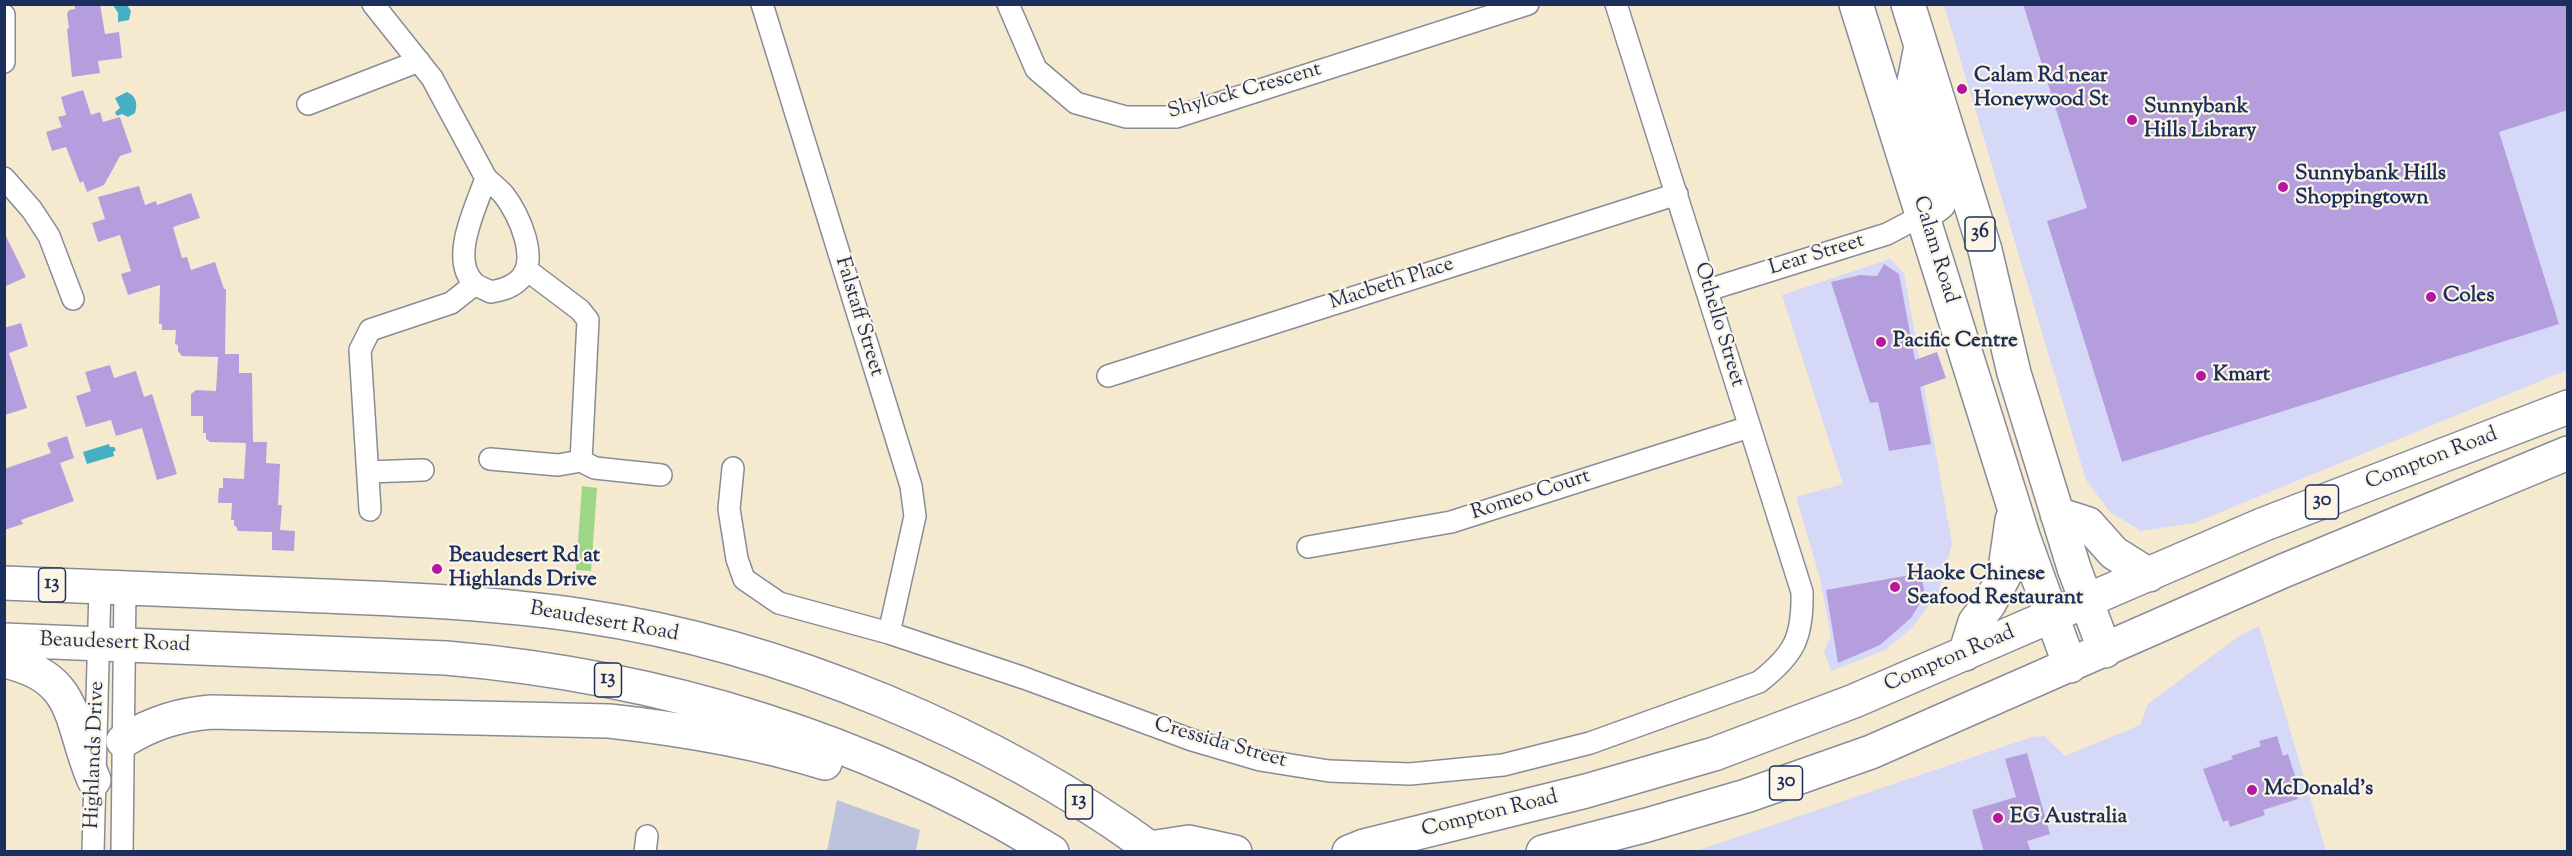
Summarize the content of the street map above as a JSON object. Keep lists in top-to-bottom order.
{
  "streets": {
    "main road": [
      "36",
      "Calam Road",
      "Compton Road",
      "30",
      "13",
      "Beaudesert Road"
    ],
    "street": [
      "Shylock Crescent",
      "Lear Street",
      "Macbeth Place",
      "Falstaff Street",
      "Othello Street",
      "Romeo Court",
      "Cressida Street",
      "Highlands Drive"
    ]
  },
  "crossings": [
    ["36", "Compton Road"],
    ["Calam Road", "Lear Street"],
    ["Calam Road", "Compton Road"],
    ["Lear Street", "Othello Street"],
    ["Macbeth Place", "Othello Street"],
    ["Falstaff Street", "Cressida Street"],
    ["Othello Street", "Romeo Court"],
    ["Othello Street", "Cressida Street"],
    ["Beaudesert Road", "Highlands Drive"]
  ],
  "places": [
    "Calam Rd near Honeywood St",
    "Sunnybank Hills Library",
    "Sunnybank Hills Shoppingtown",
    "Coles",
    "Pacific Centre",
    "Kmart",
    "Beaudesert Rd at Highlands Drive",
    "Haoke Chinese Seafood Restaurant",
    "McDonald's",
    "EG Australia"
  ]
}
